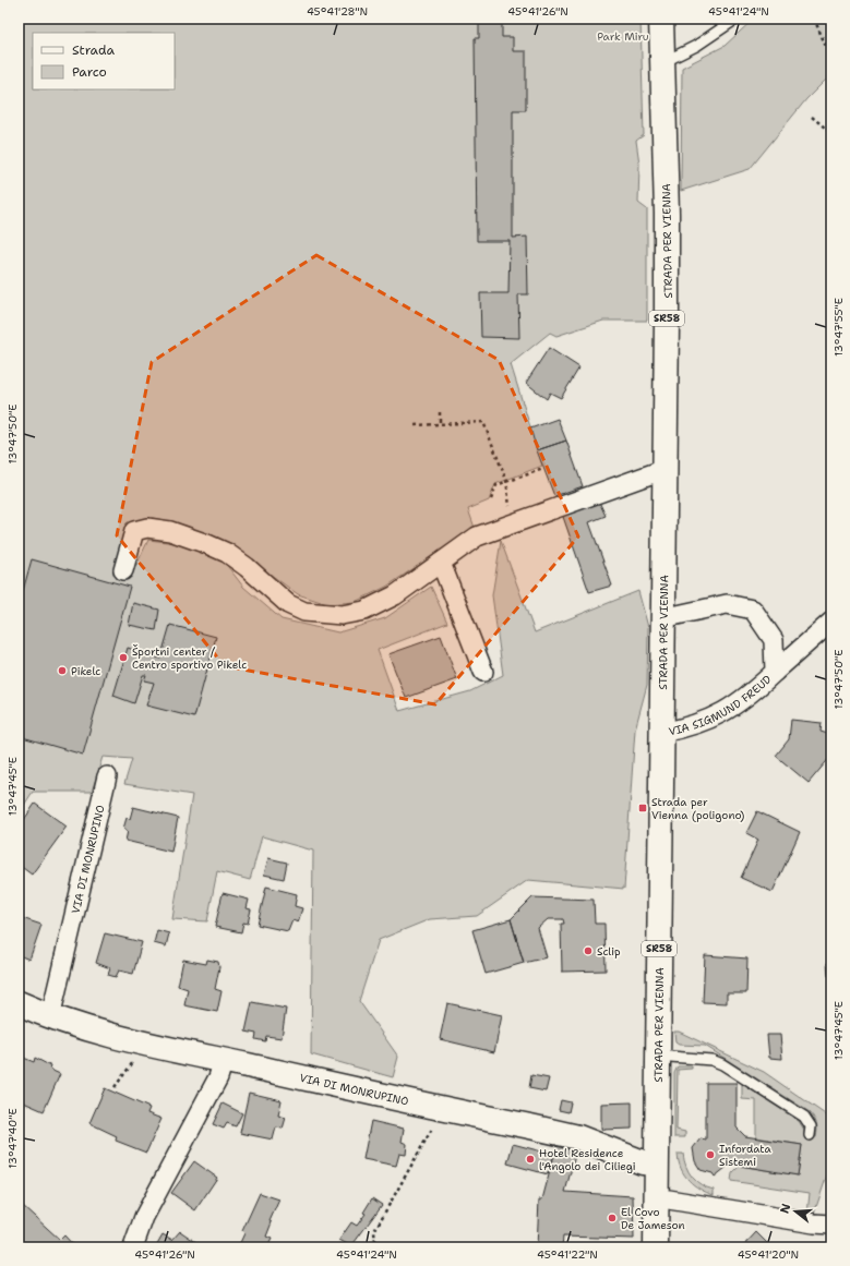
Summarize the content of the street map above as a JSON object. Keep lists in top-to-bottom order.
{
  "streets": {
    "main road": ["STRADA PER VIENNA", "SR58", "VIA DI MONRUPINO"],
    "street": ["VIA SIGMUND FREUD"]
  },
  "crossings": [
    ["STRADA PER VIENNA", "VIA SIGMUND FREUD"],
    ["STRADA PER VIENNA", "VIA DI MONRUPINO"]
  ],
  "parks": ["Park Miru"],
  "places": {
    "other": [
      "Športni center / Centro sportivo Pikelc",
      "Pikelc",
      "Sclip",
      "Infordata Sistemi",
      "Hotel Residence l'Angolo dei Ciliegi",
      "El Covo De Jameson"
    ],
    "transit": ["Strada per Vienna (poligono)"]
  },
  "legend": ["Strada", "Parco"],
  "north": "left",
  "coordinates": [
    "45°41'28\"N",
    "45°41'26\"N",
    "45°41'24\"N",
    "13°47'55\"E",
    "13°47'50\"E",
    "13°47'45\"E",
    "13°47'40\"E",
    "45°41'22\"N",
    "45°41'20\"N"
  ]
}
